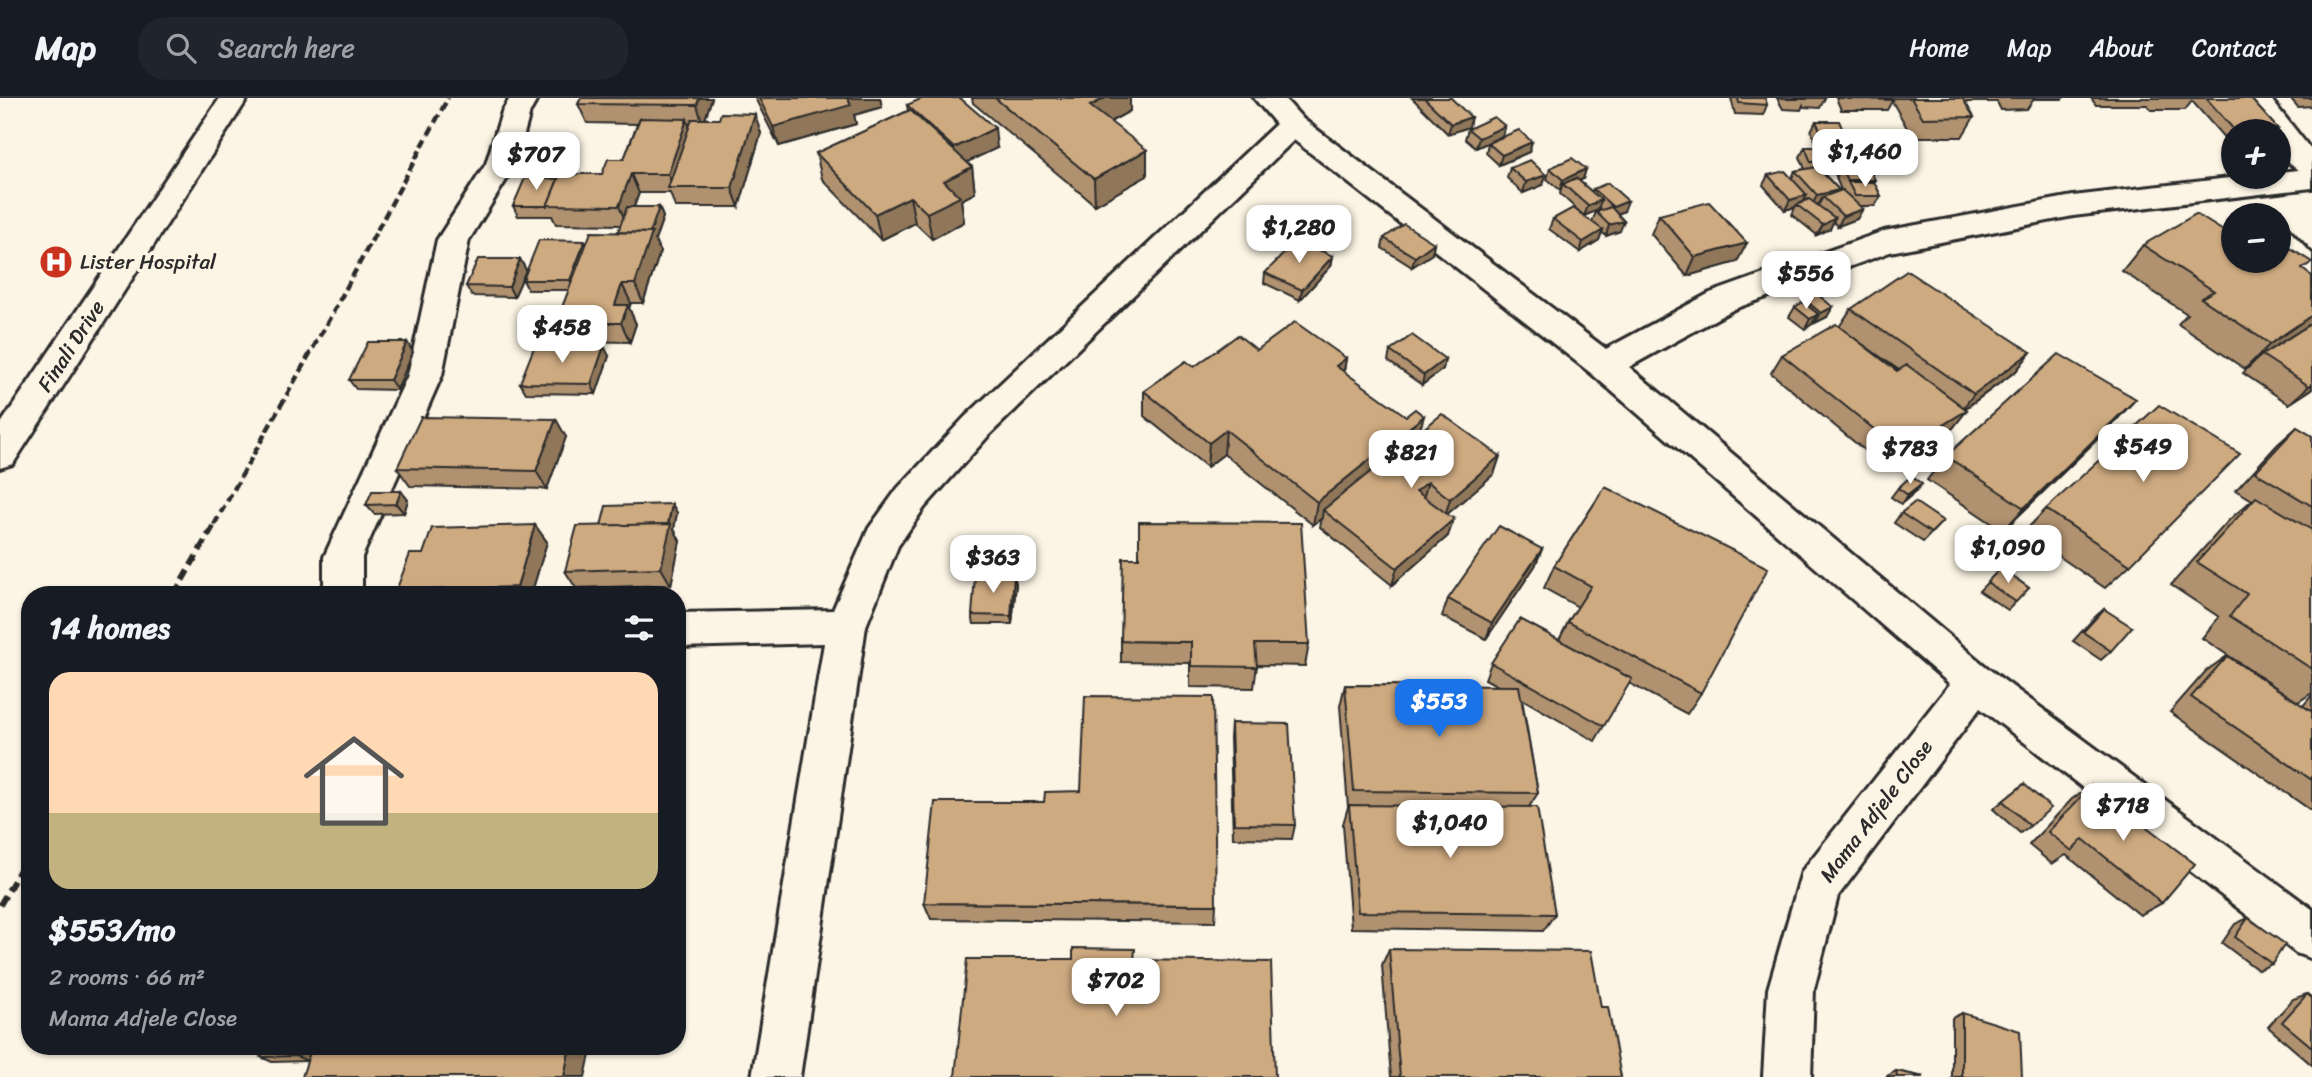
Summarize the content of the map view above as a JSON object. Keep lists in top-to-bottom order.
{
  "streets": {
    "street": ["Finali Drive", "Mama Adjele Close"]
  },
  "places": {
    "hospital": ["Lister Hospital"]
  },
  "page": {
    "header": "Map",
    "search": "Search here",
    "nav": [
      "Home",
      "Map",
      "About",
      "Contact"
    ],
    "map_buttons": ["+", "−"],
    "price": [
      "$1,460",
      "$707",
      "$1,280",
      "$556",
      "$458",
      "$549",
      "$783",
      "$821",
      "$1,090",
      "$363",
      "$553",
      "$718",
      "$1,040",
      "$702"
    ],
    "heading": "14 homes",
    "list": [
      {
        "name": "$553/mo",
        "note": "2 rooms · 66 m² · Mama Adjele Close"
      }
    ]
  }
}
